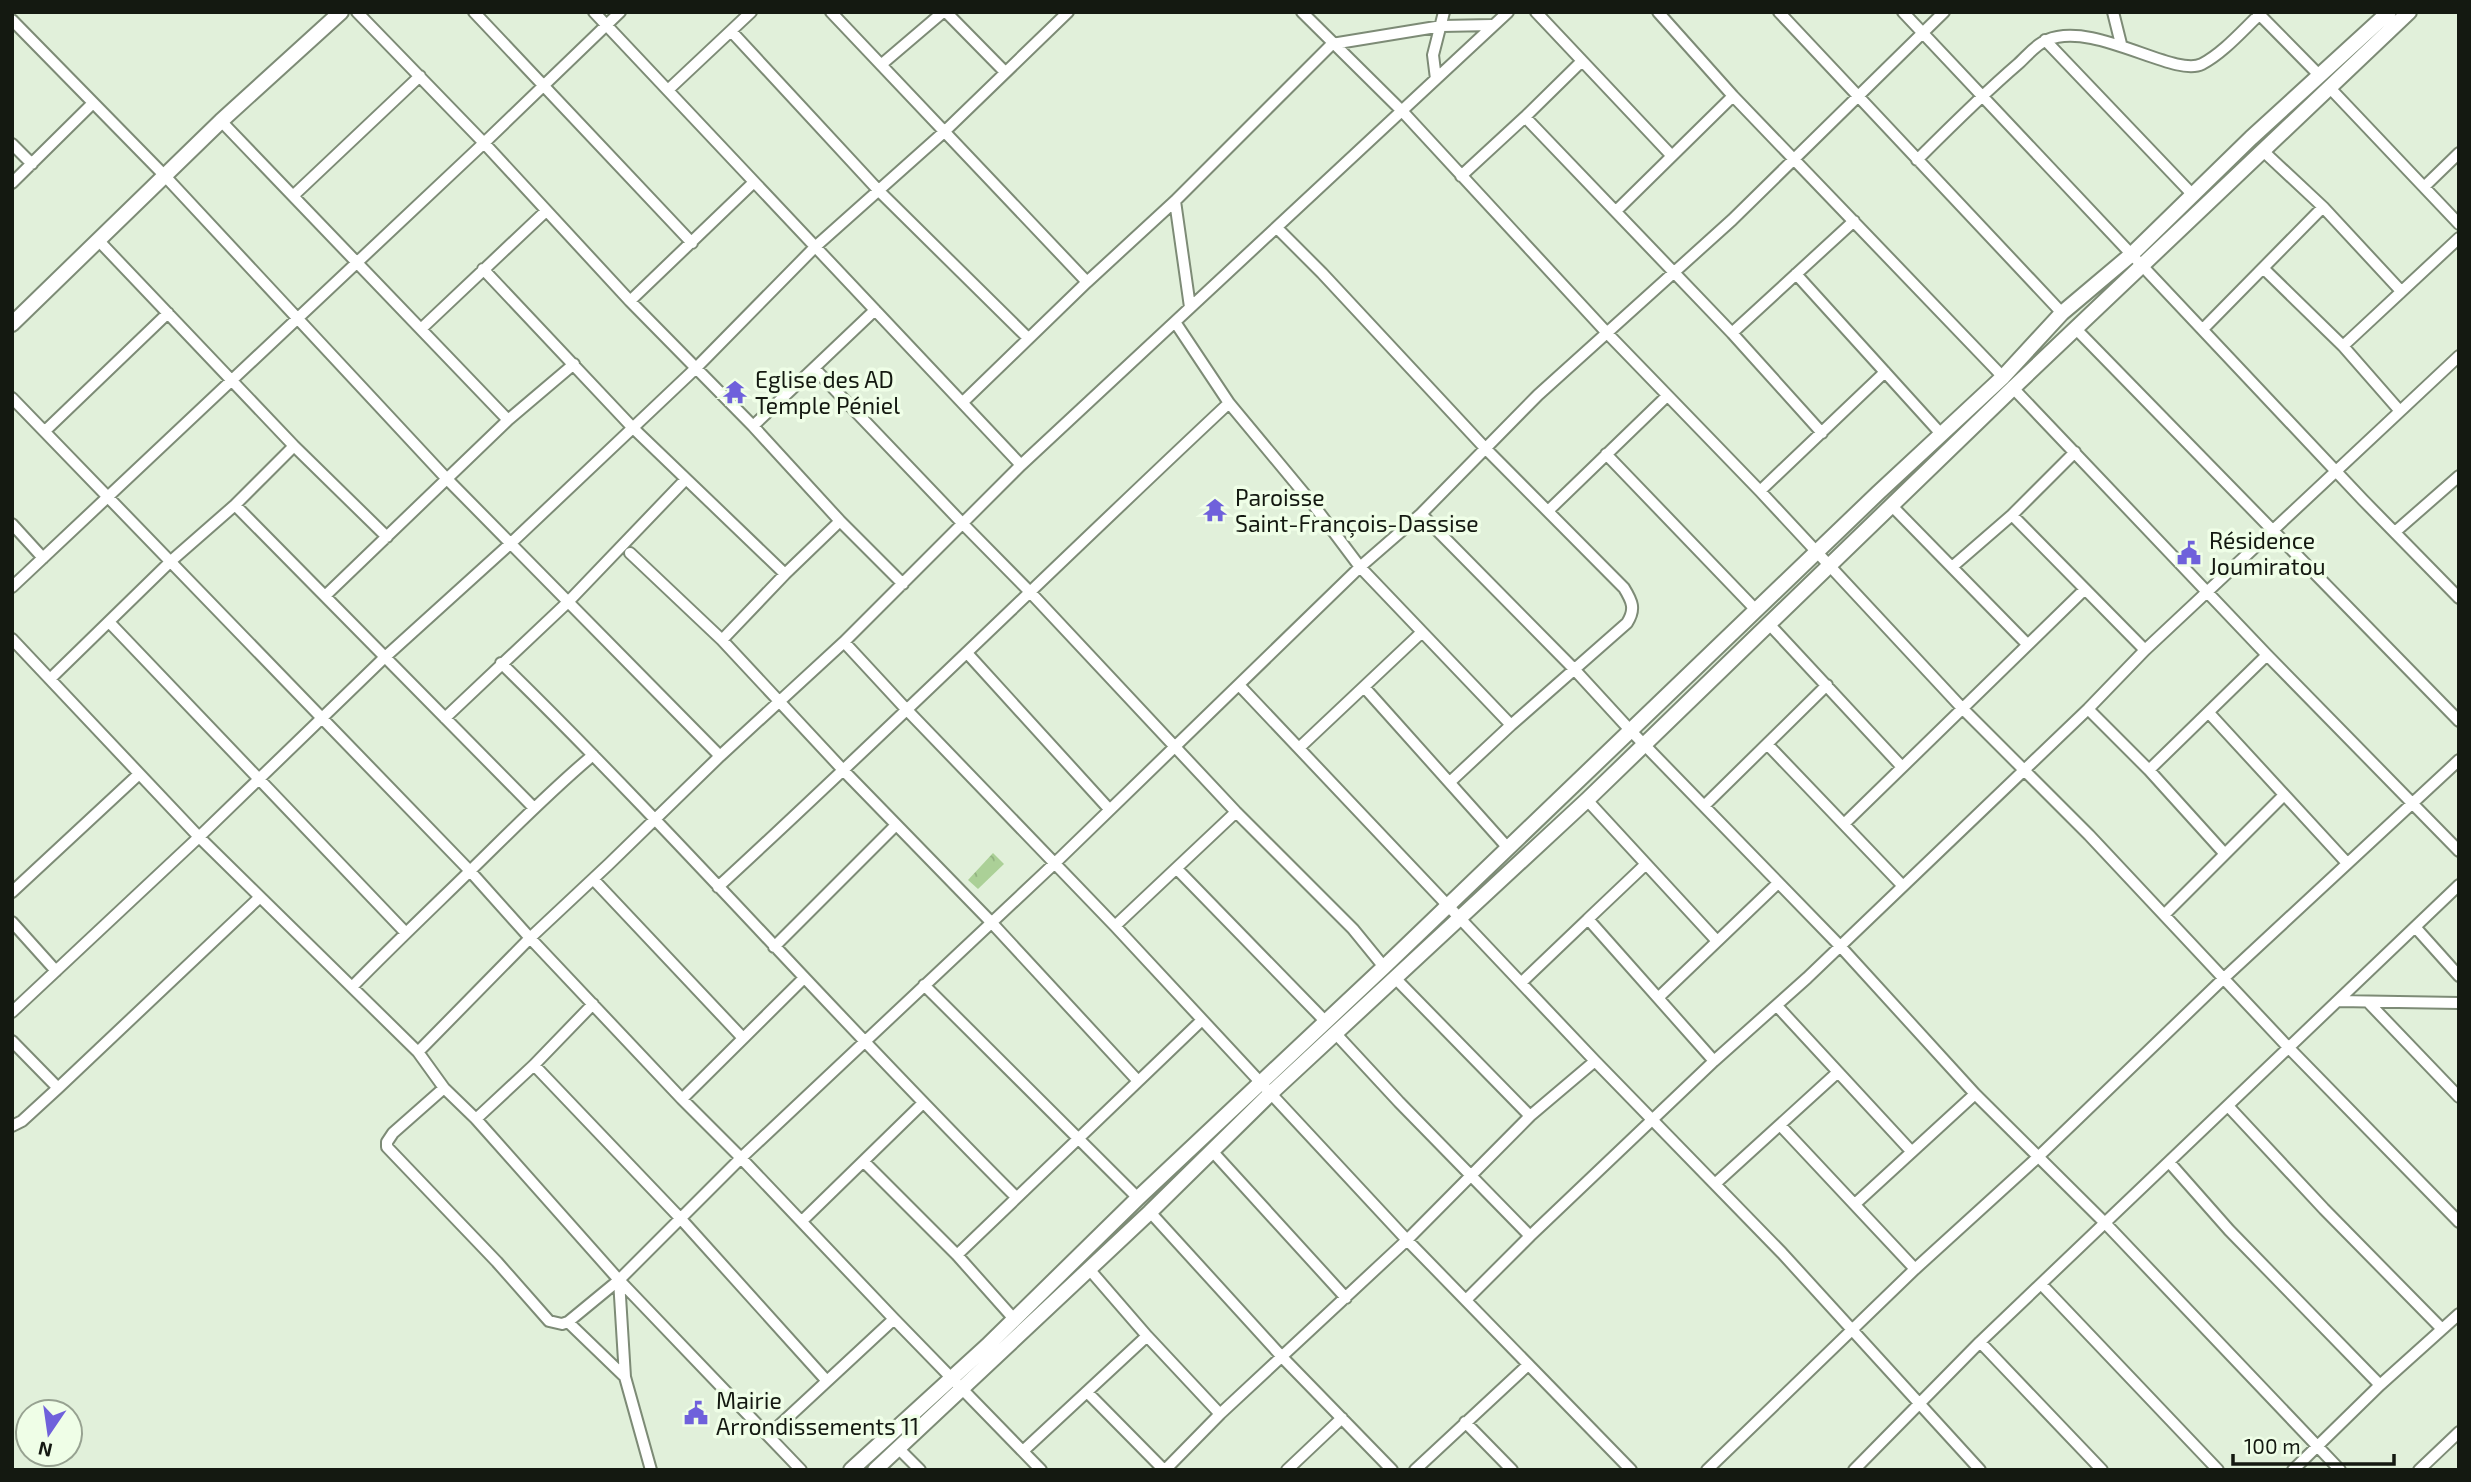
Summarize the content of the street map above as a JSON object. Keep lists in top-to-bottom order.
{
  "places": {
    "temple": ["Eglise des AD Temple Péniel", "Paroisse Saint-François-Dassise"],
    "public building": ["Résidence Joumiratou", "Mairie Arrondissements 11"]
  },
  "scale_bar": "100 m",
  "north": "bottom"
}
